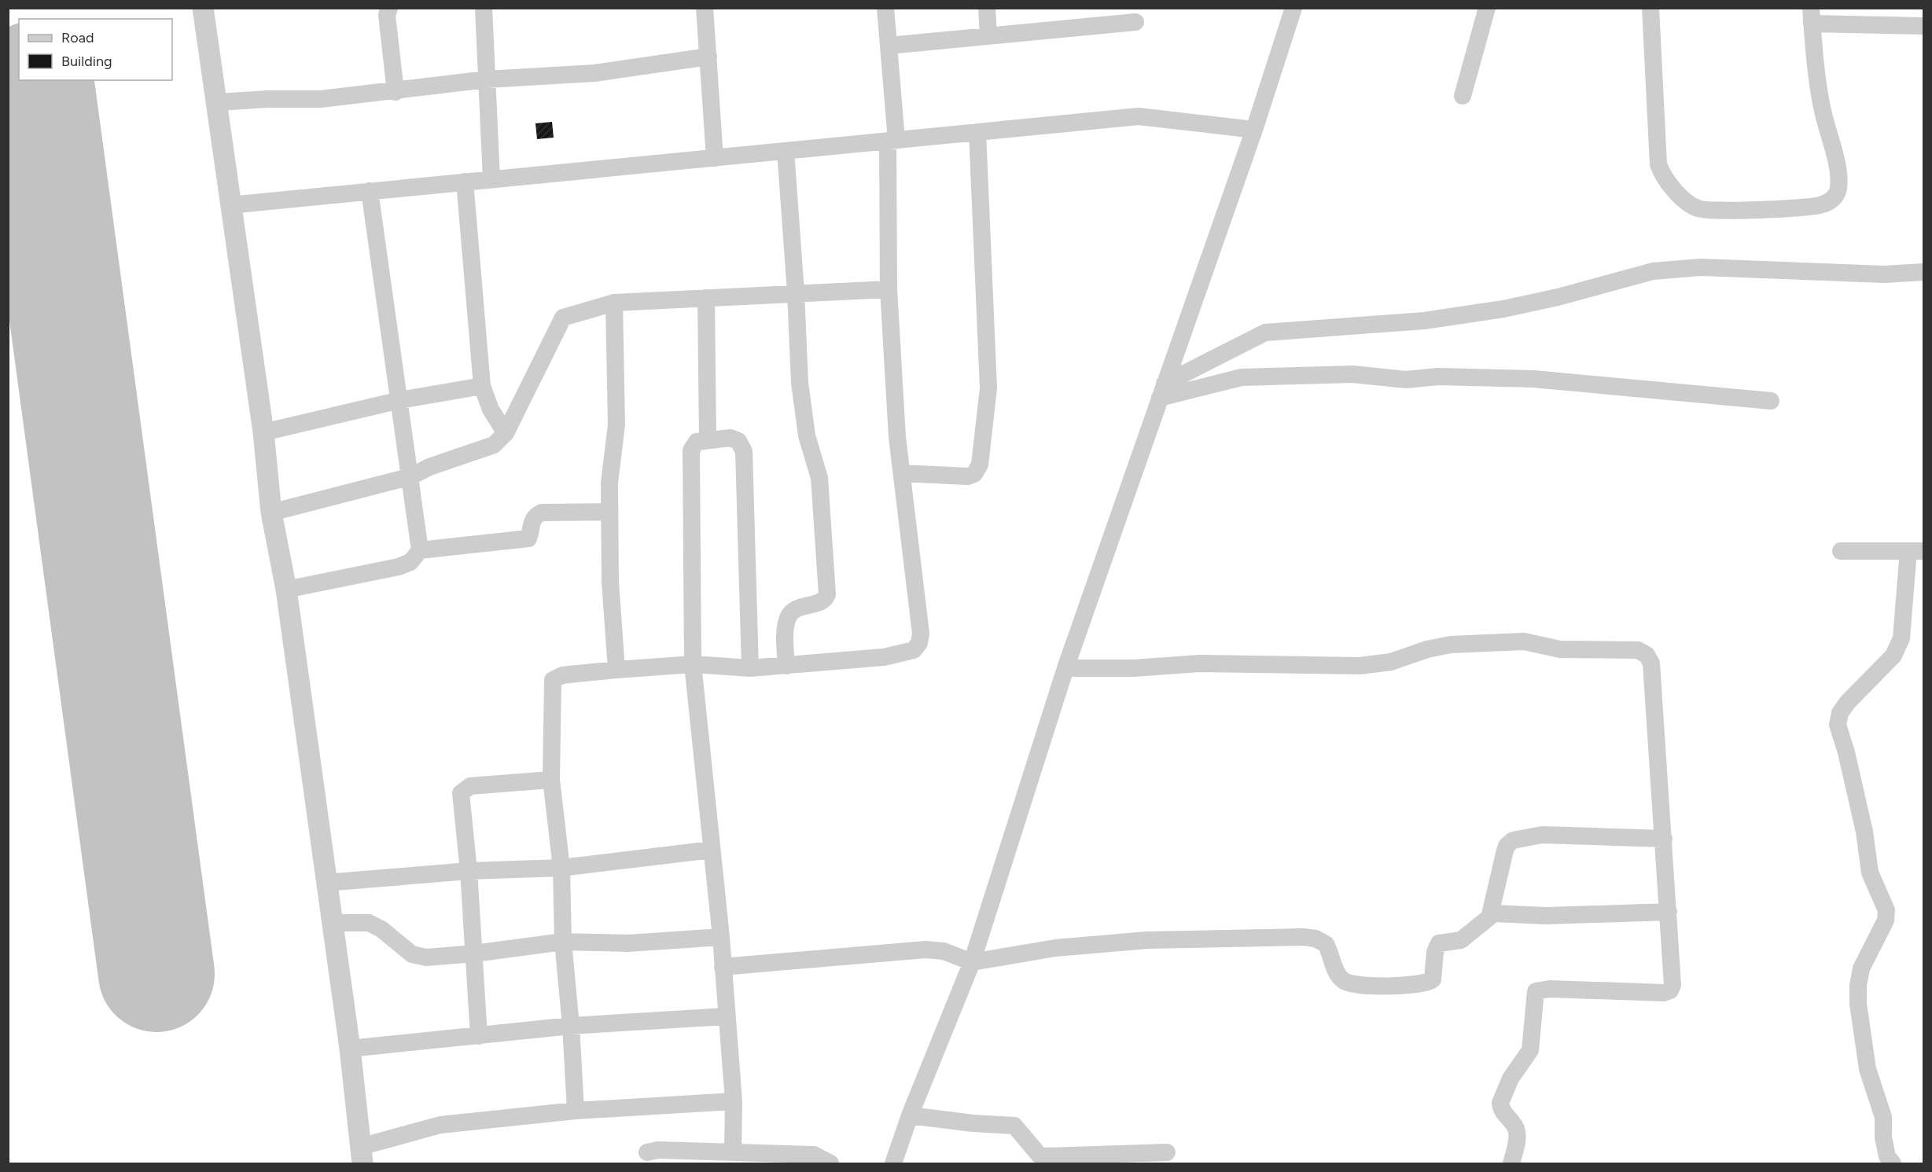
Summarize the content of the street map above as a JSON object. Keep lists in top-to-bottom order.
{
  "legend": ["Road", "Building"]
}
